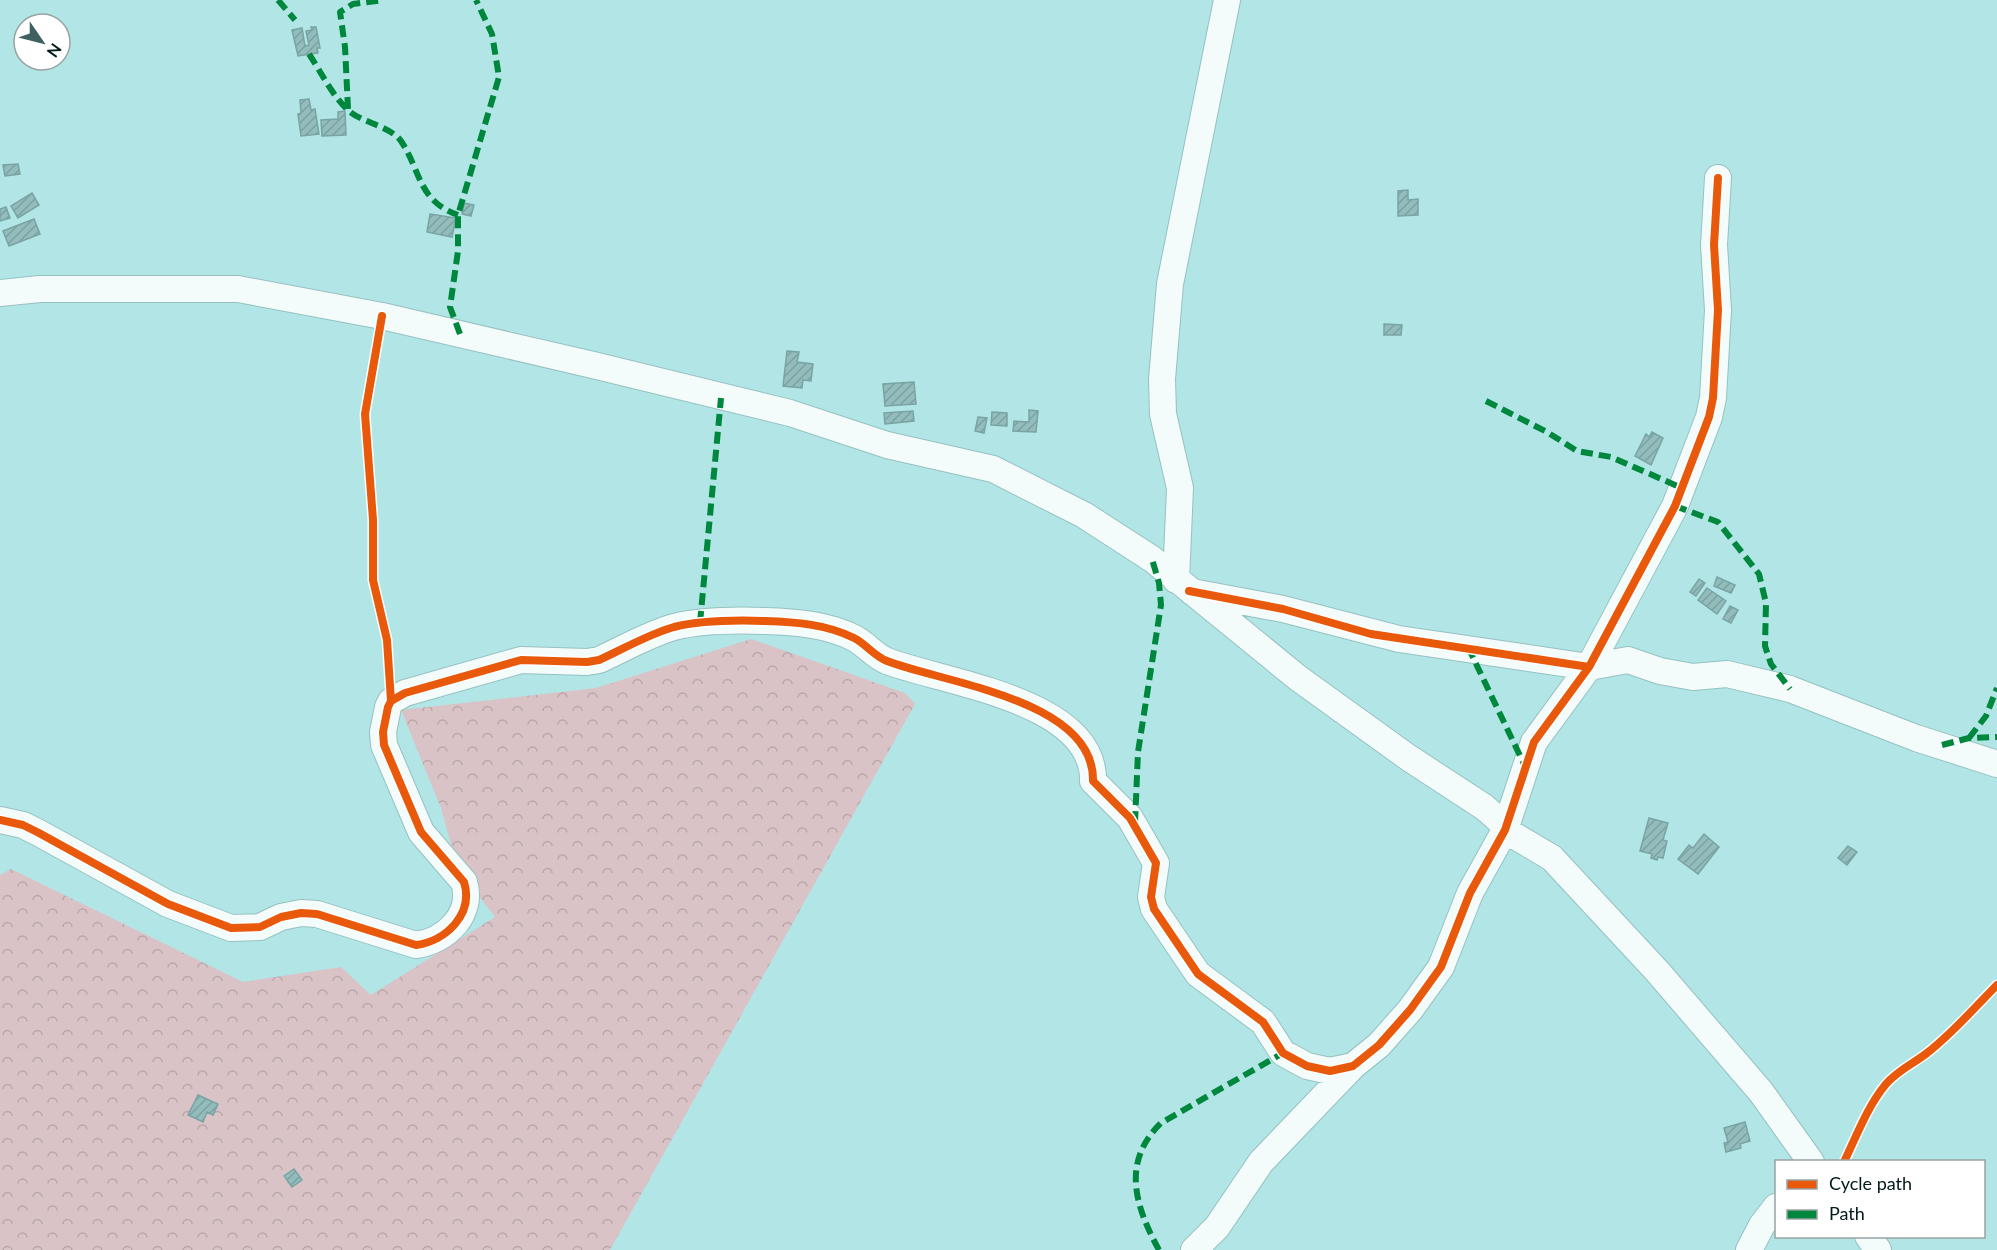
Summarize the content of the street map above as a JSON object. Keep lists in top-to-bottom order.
{
  "legend": ["Cycle path", "Path"],
  "north": "bottom right"
}
